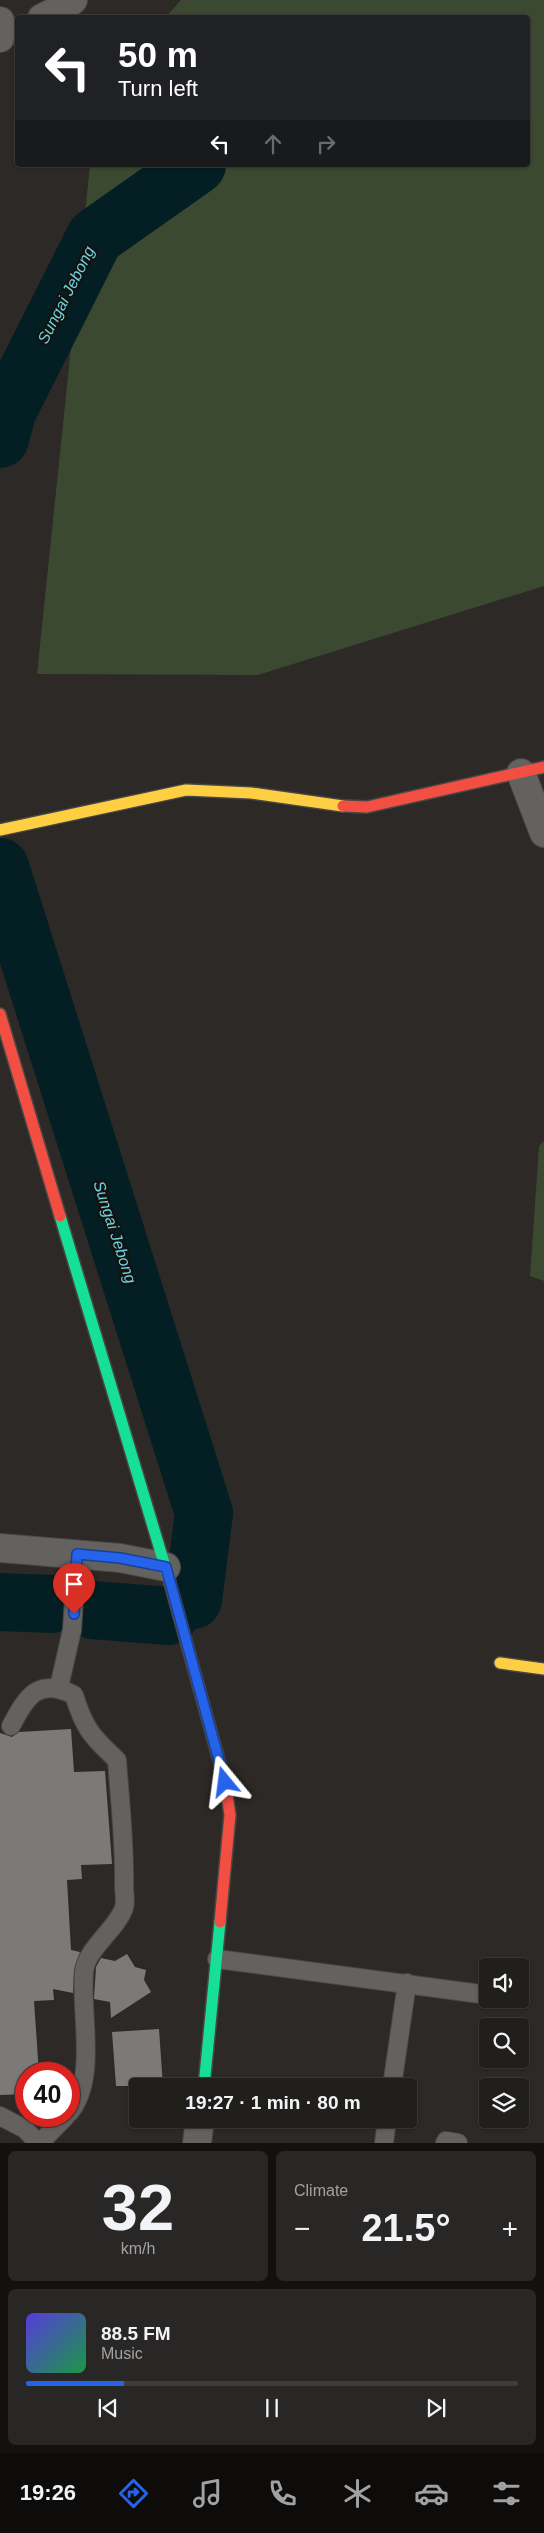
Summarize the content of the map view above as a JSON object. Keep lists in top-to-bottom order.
{
  "water": ["Sungai Jebong"],
  "page": {
    "turn": ["50 m", "Turn left"],
    "limit": "40",
    "trip": "19:27 · 1 min · 80 m",
    "tile": [
      ["32", "km/h"],
      "Climate"
    ],
    "heat": ["−", "21.5°", "+"],
    "song": ["88.5 FM", "Music"],
    "tabs": "19:26"
  }
}
